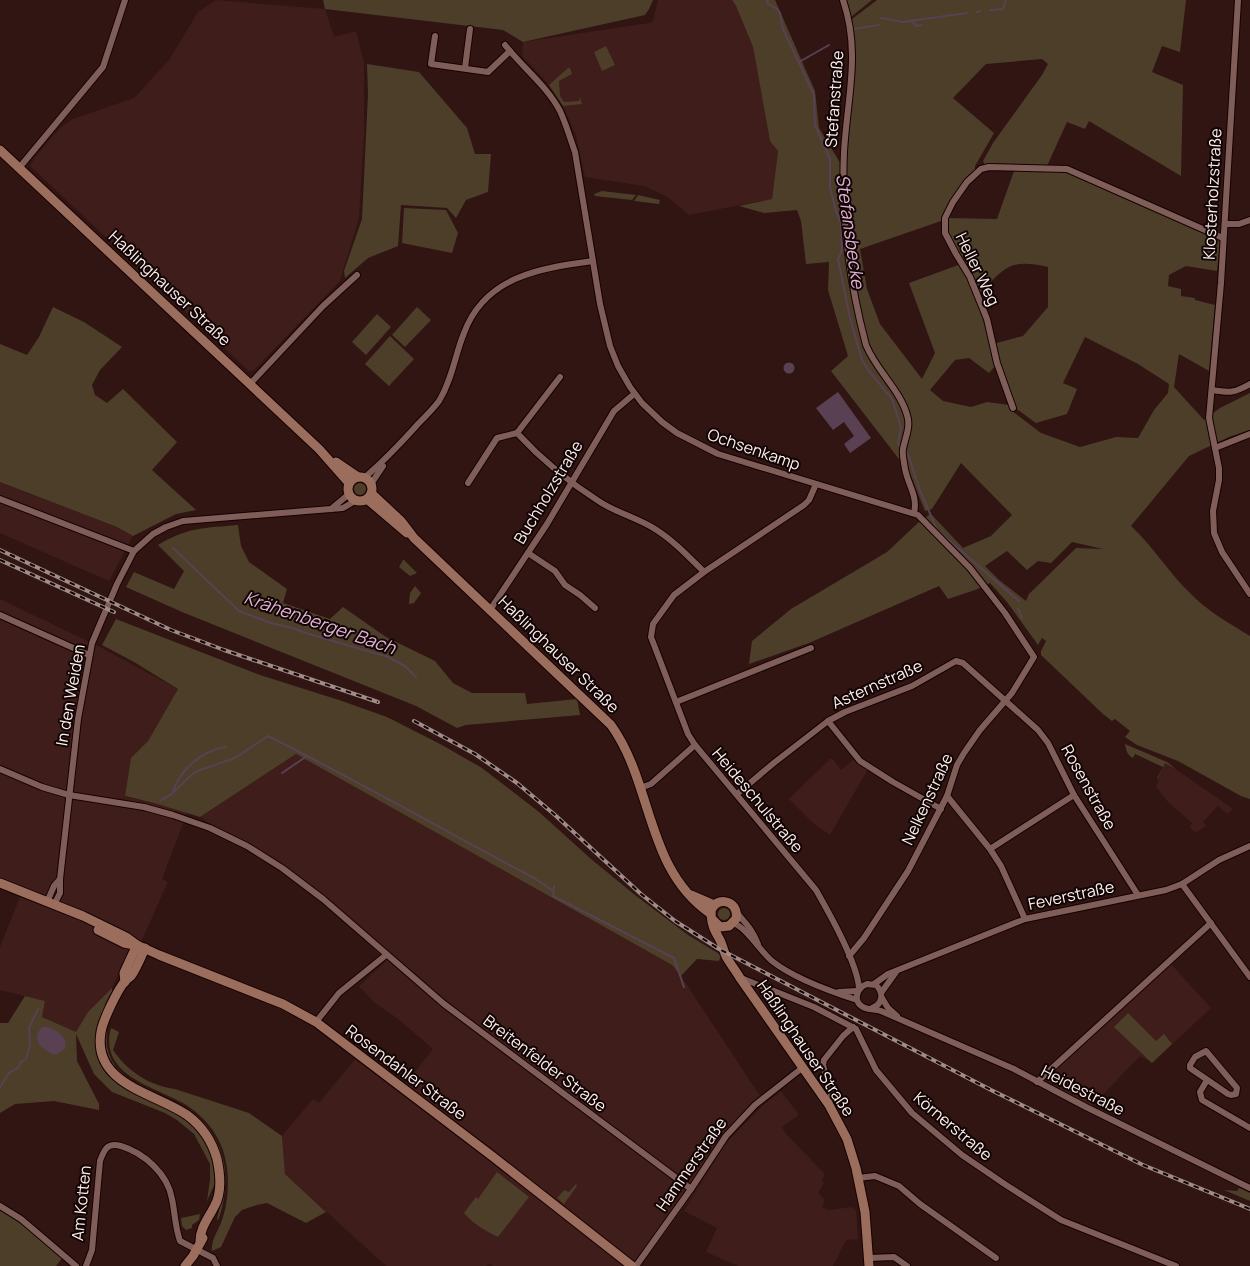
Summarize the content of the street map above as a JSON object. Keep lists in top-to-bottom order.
{
  "streets": {
    "main road": ["Haßlinghauser Straße", "Rosendahler Straße"],
    "street": [
      "Stefanstraße",
      "Klosterholzstraße",
      "Heller Weg",
      "Ochsenkamp",
      "Buchholzstraße",
      "Asternstraße",
      "In den Weiden",
      "Rosenstraße",
      "Nelkenstraße",
      "Heideschulstraße",
      "Feverstraße",
      "Breitenfelder Straße",
      "Heidestraße",
      "Körnerstraße",
      "Hammerstraße",
      "Am Kotten"
    ]
  },
  "crossings": [
    ["Stefanstraße", "Ochsenkamp"],
    ["Klosterholzstraße", "Heller Weg"],
    ["Haßlinghauser Straße", "Buchholzstraße"],
    ["Haßlinghauser Straße", "Heidestraße"],
    ["Haßlinghauser Straße", "Hammerstraße"],
    ["Ochsenkamp", "Buchholzstraße"],
    ["Ochsenkamp", "Nelkenstraße"],
    ["Asternstraße", "Rosenstraße"],
    ["Asternstraße", "Nelkenstraße"],
    ["Asternstraße", "Heideschulstraße"],
    ["In den Weiden", "Breitenfelder Straße"],
    ["In den Weiden", "Rosendahler Straße"],
    ["Rosenstraße", "Nelkenstraße"],
    ["Rosenstraße", "Feverstraße"],
    ["Nelkenstraße", "Heideschulstraße"],
    ["Heideschulstraße", "Feverstraße"],
    ["Heideschulstraße", "Heidestraße"],
    ["Feverstraße", "Heidestraße"],
    ["Breitenfelder Straße", "Hammerstraße"]
  ],
  "water": ["Stefansbecke", "Krähenberger Bach"]
}
